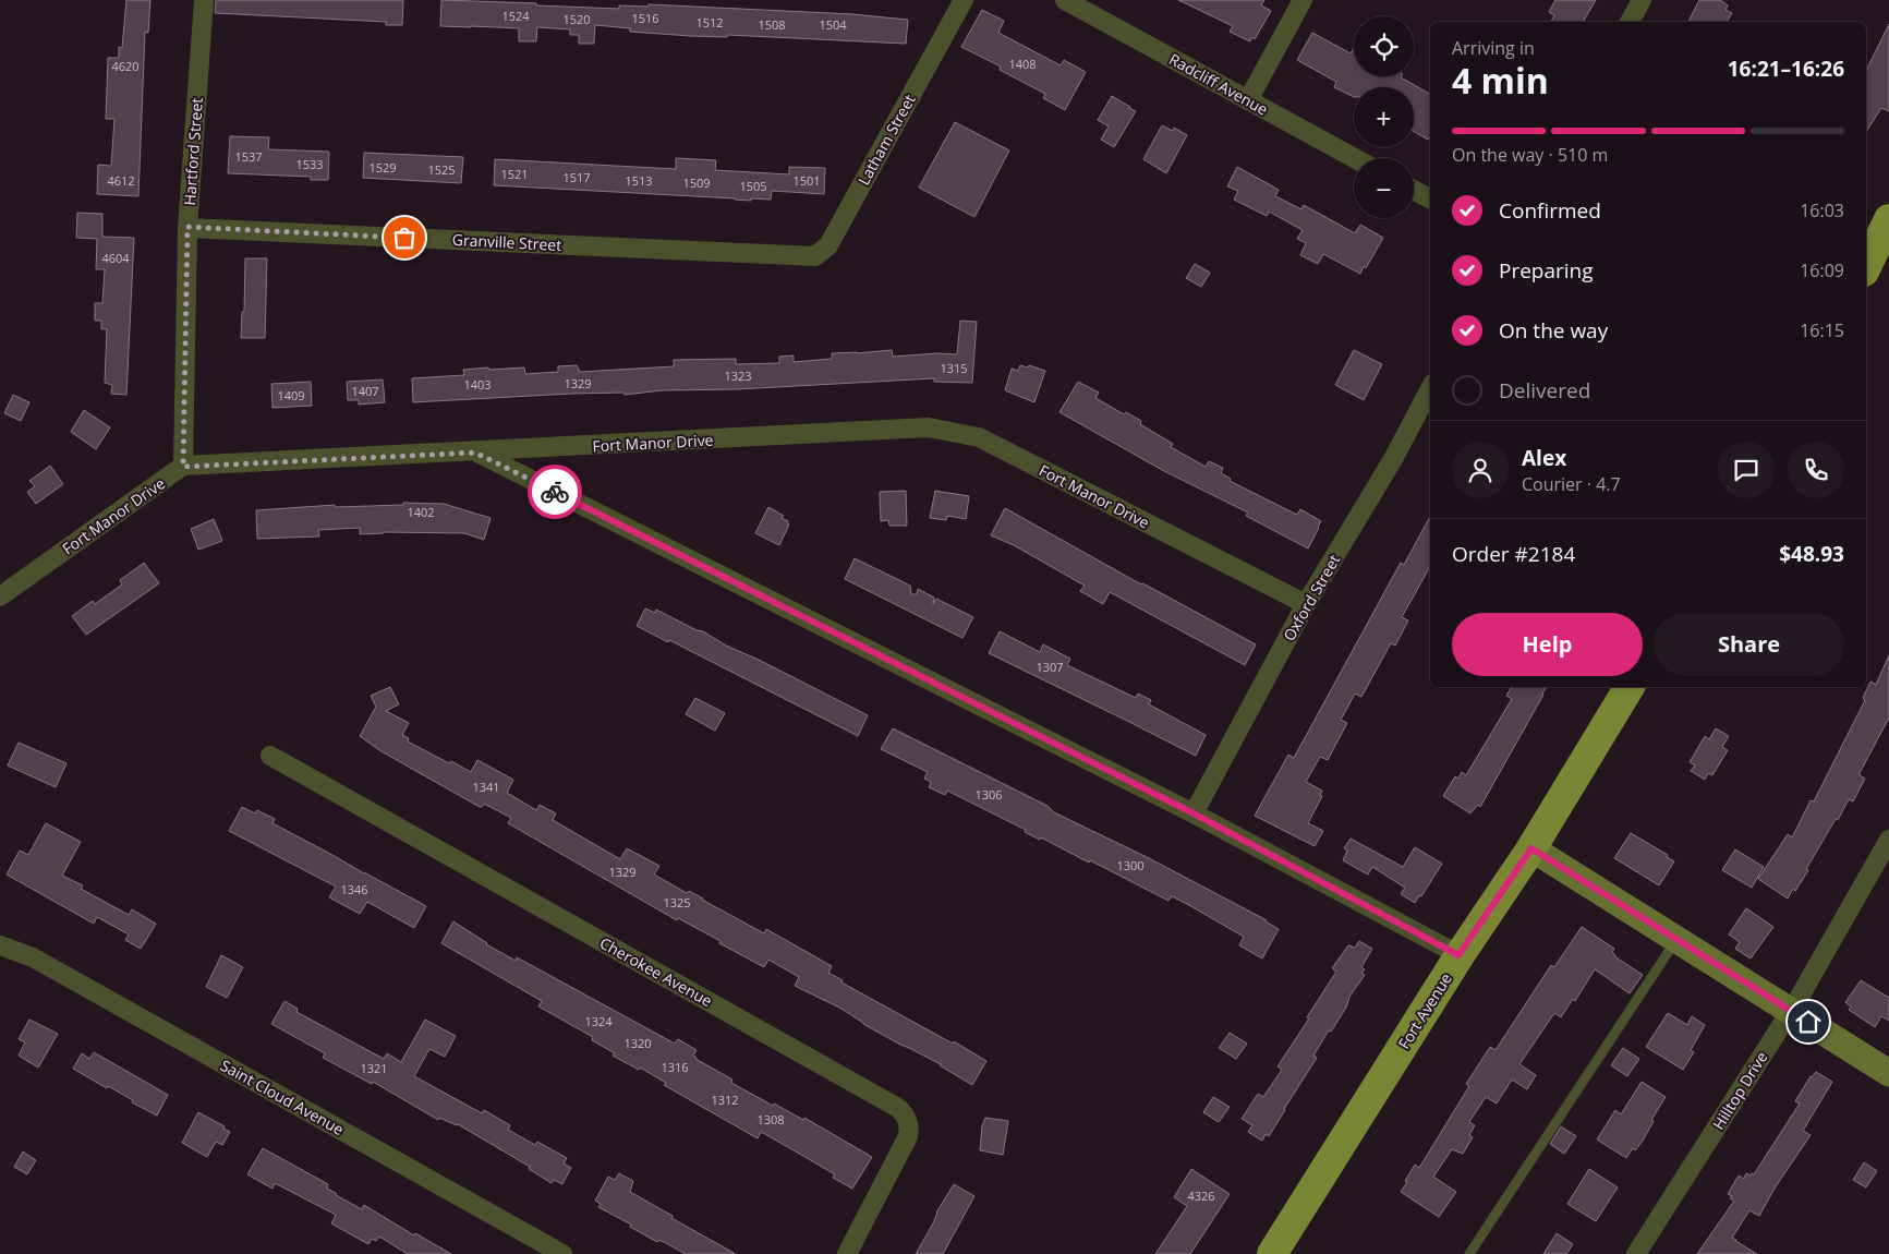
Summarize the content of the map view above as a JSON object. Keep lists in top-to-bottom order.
{
  "streets": {
    "main road": ["Fort Avenue"],
    "street": [
      "Radcliff Avenue",
      "Latham Street",
      "Hartford Street",
      "Granville Street",
      "Fort Manor Drive",
      "Oxford Street",
      "Cherokee Avenue",
      "Hilltop Drive",
      "Saint Cloud Avenue"
    ]
  },
  "crossings": [
    ["Latham Street", "Granville Street"],
    ["Hartford Street", "Granville Street"],
    ["Hartford Street", "Fort Manor Drive"],
    ["Fort Manor Drive", "Oxford Street"]
  ],
  "house_numbers": [
    "1524",
    "1516",
    "1520",
    "1512",
    "1508",
    "1504",
    "1408",
    "4620",
    "1537",
    "1533",
    "1529",
    "1525",
    "1521",
    "1517",
    "4612",
    "1513",
    "1501",
    "1509",
    "1505",
    "4604",
    "1315",
    "1323",
    "1329",
    "1403",
    "1407",
    "1409",
    "1402",
    "1307",
    "1341",
    "1306",
    "1300",
    "1329",
    "1346",
    "1325",
    "1324",
    "1320",
    "1316",
    "1321",
    "1312",
    "1308",
    "4326"
  ],
  "page": {
    "map_buttons": ["+", "−"],
    "heading": ["4 min", "Arriving in", "16:21–16:26"],
    "panel": [
      "Alex",
      "Courier · 4.7",
      "Order #2184",
      "$48.93"
    ],
    "bar": "On the way · 510 m",
    "list": [
      ["Confirmed", "16:03"],
      ["Preparing", "16:09"],
      ["On the way", "16:15"],
      "Delivered"
    ],
    "buttons": ["Help", "Share"]
  }
}
